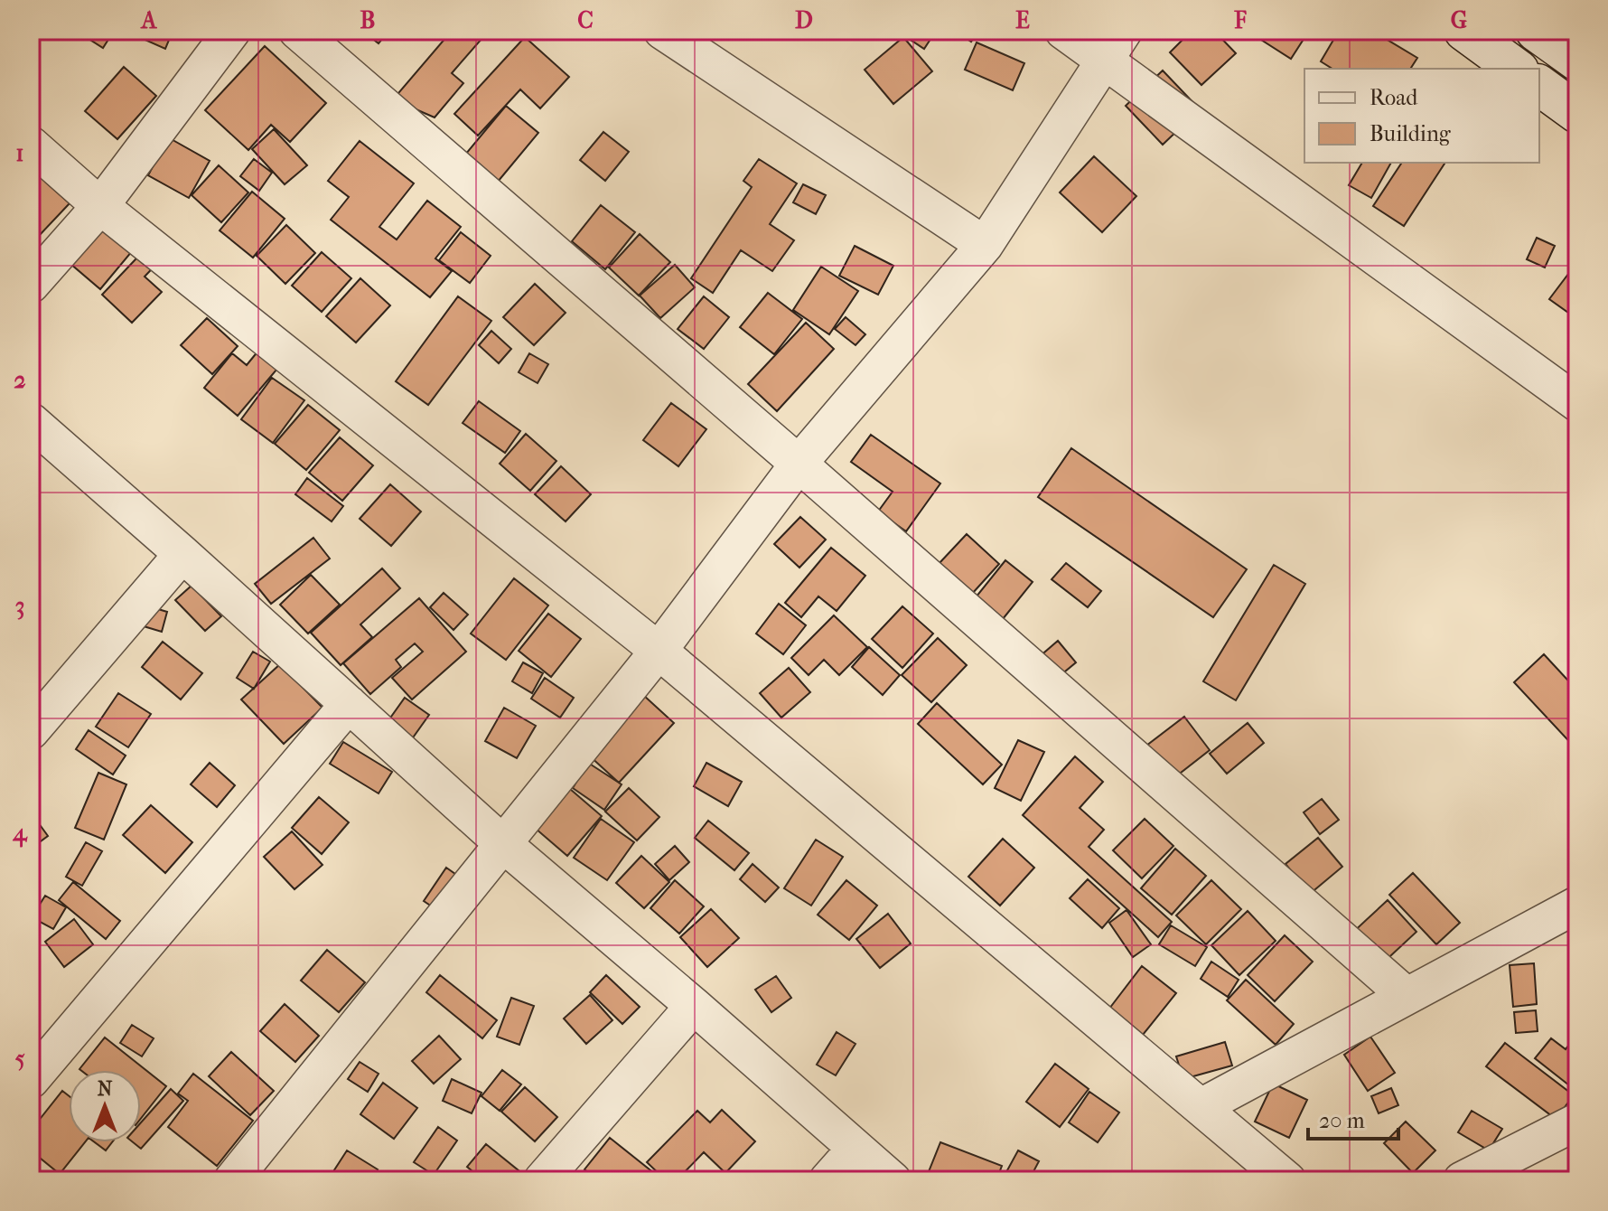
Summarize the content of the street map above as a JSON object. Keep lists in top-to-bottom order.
{
  "legend": ["Road", "Building"],
  "scale_bar": "20 m",
  "north": "top",
  "grid": {
    "columns": [
      "A",
      "B",
      "C",
      "D",
      "E",
      "F",
      "G"
    ],
    "rows": [
      "1",
      "2",
      "3",
      "4",
      "5"
    ]
  }
}
